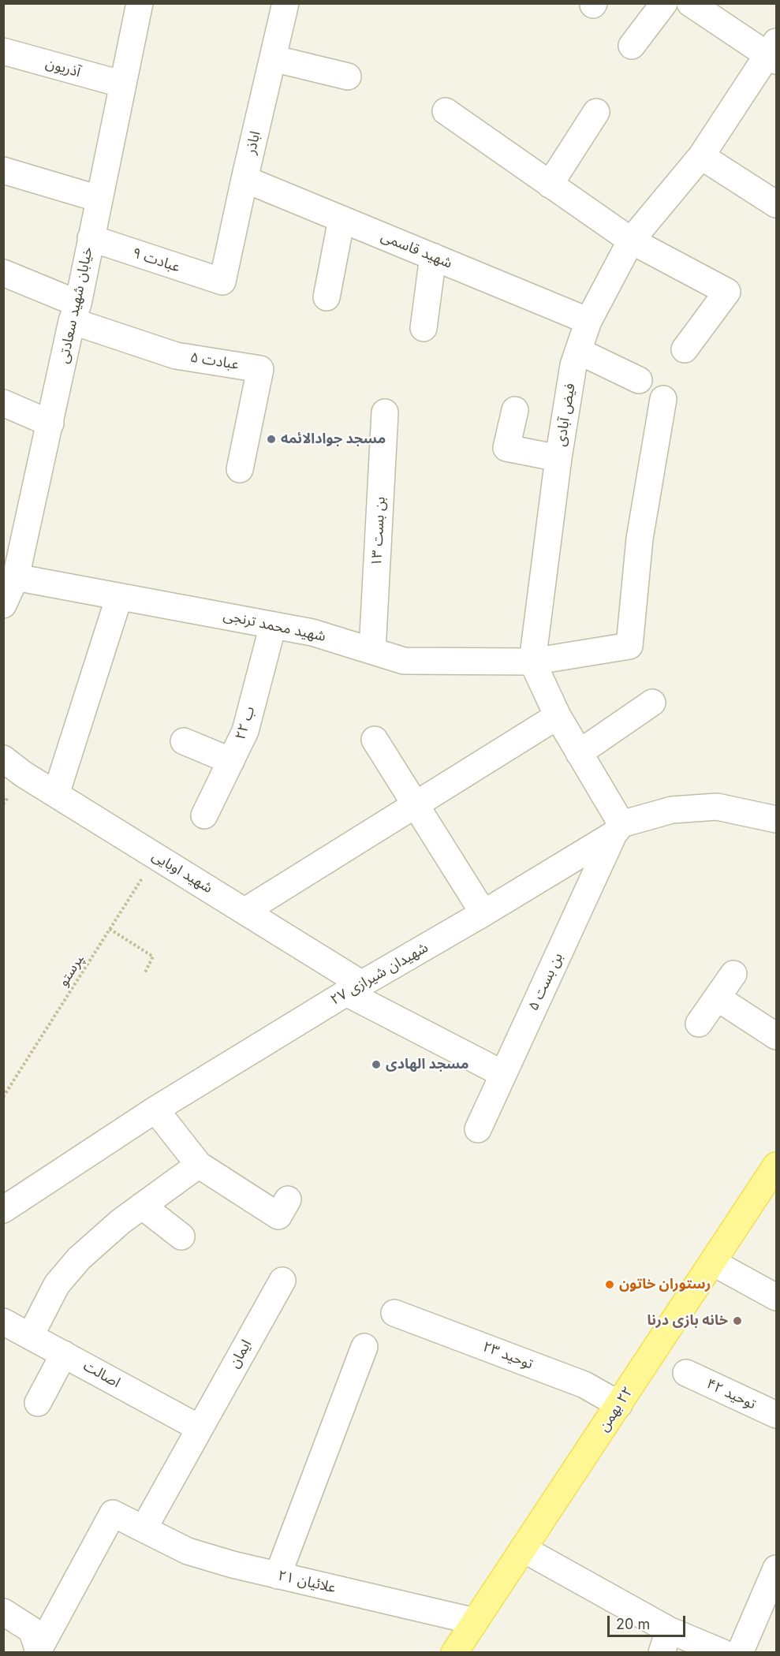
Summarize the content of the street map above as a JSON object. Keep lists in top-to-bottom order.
{
  "streets": {
    "main road": ["٢٢ بهمن"],
    "street": [
      "آذریون",
      "اباذر",
      "شهید قاسمی",
      "عبادت ۹",
      "خیابان شهید سعادتی",
      "عبادت ۵",
      "فیض آبادی",
      "بن بست ۱۳",
      "شهید محمد ترنجی",
      "ب ۲۲",
      "شهید اوبایی",
      "شهیدان شیرازی ۲۷",
      "بن بست ۵",
      "ایمان",
      "توحید ۲۳",
      "اصالت",
      "توحید ۴۲",
      "علائیان ۲۱"
    ],
    "path": ["‍‍‍‍‍پرستو"]
  },
  "crossings": [
    ["آذریون", "خیابان شهید سعادتی"],
    ["اباذر", "شهید قاسمی"],
    ["اباذر", "عبادت ۹"],
    ["شهید قاسمی", "فیض آبادی"],
    ["عبادت ۹", "خیابان شهید سعادتی"],
    ["خیابان شهید سعادتی", "عبادت ۵"],
    ["خیابان شهید سعادتی", "شهید محمد ترنجی"],
    ["فیض آبادی", "شهید محمد ترنجی"],
    ["بن بست ۱۳", "شهید محمد ترنجی"],
    ["شهید محمد ترنجی", "ب ۲۲"],
    ["شهید اوبایی", "‍‍‍‍‍پرستو"],
    ["شهید اوبایی", "شهیدان شیرازی ۲۷"],
    ["شهید اوبایی", "بن بست ۵"],
    ["شهیدان شیرازی ۲۷", "بن بست ۵"],
    ["ایمان", "اصالت"],
    ["ایمان", "علائیان ۲۱"],
    ["توحید ۲۳", "٢٢ بهمن"],
    ["٢٢ بهمن", "علائیان ۲۱"]
  ],
  "places": [
    "مسجد جوادالائمه",
    "مسجد الهادی",
    "رستوران خاتون",
    "خانه بازی درنا"
  ],
  "scale_bar": "20 m"
}
